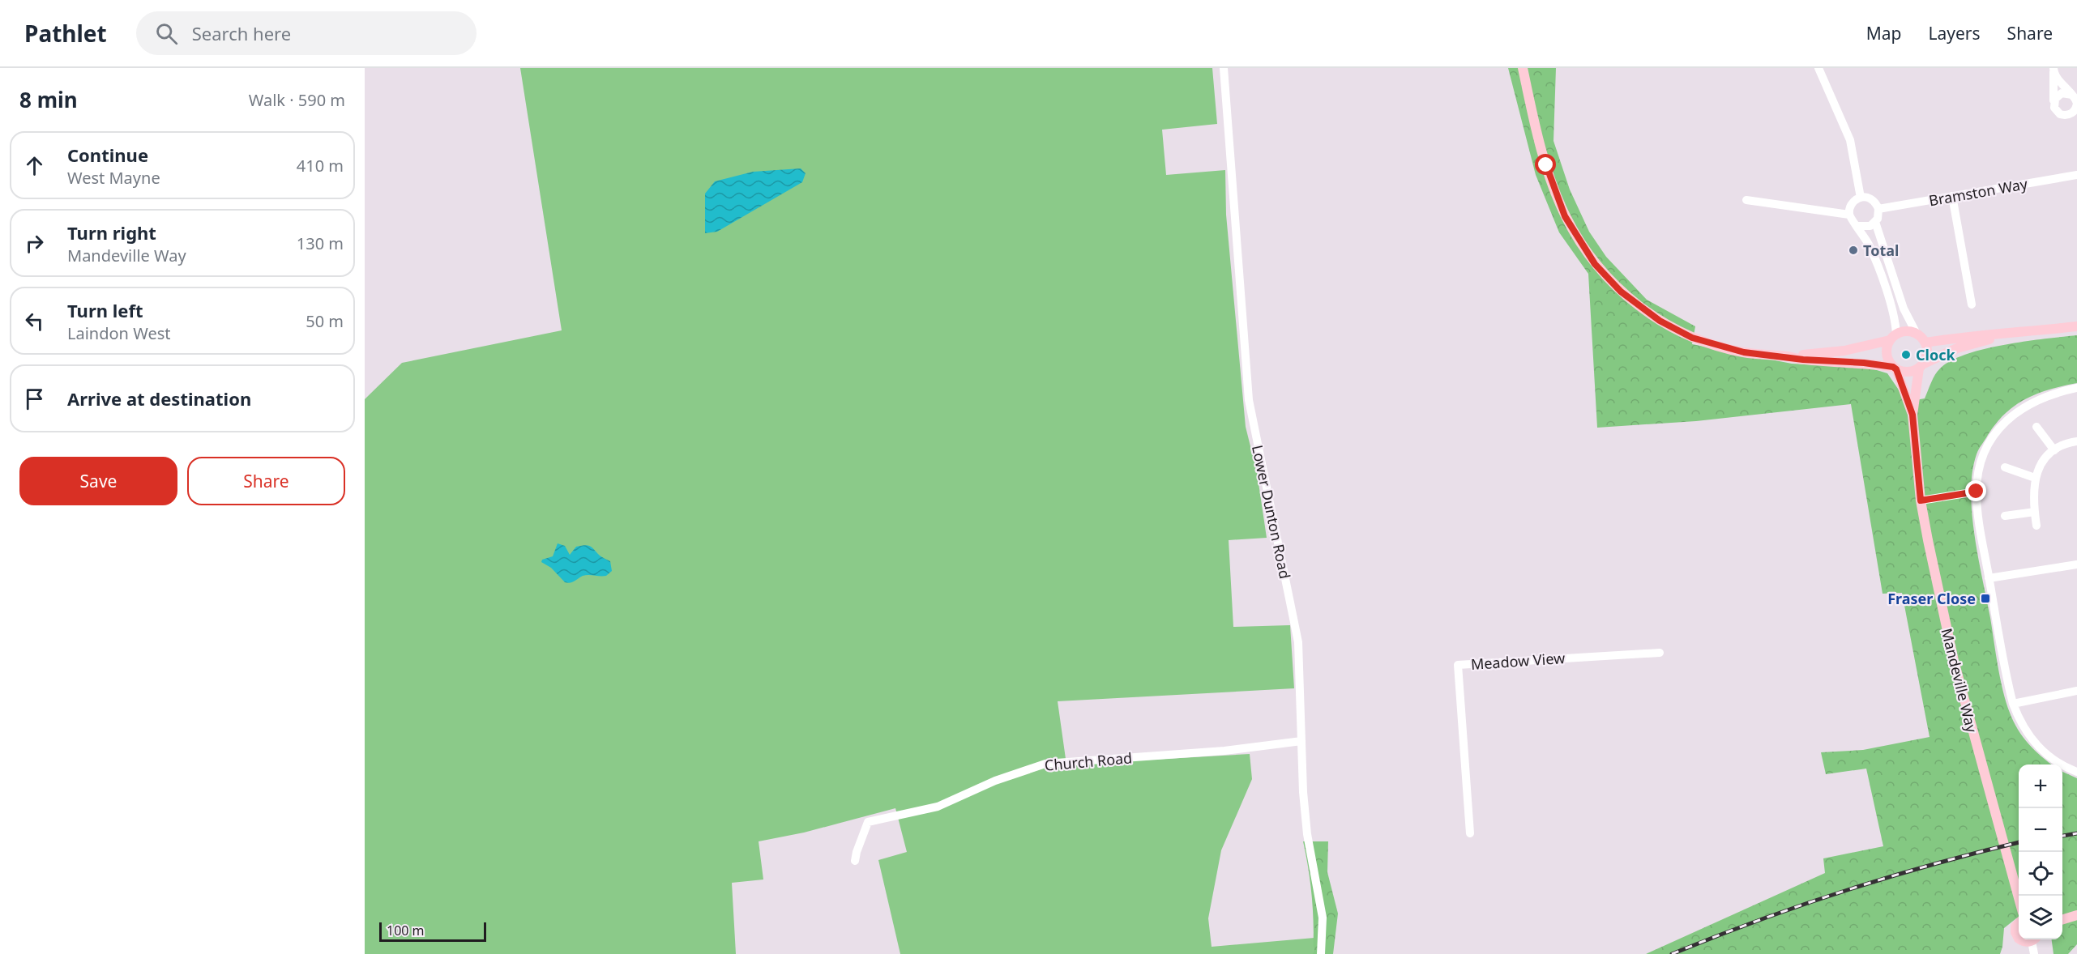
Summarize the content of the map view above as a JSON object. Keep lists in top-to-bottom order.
{
  "streets": {
    "main road": ["Mandeville Way"],
    "street": [
      "Bramston Way",
      "Lower Dunton Road",
      "Meadow View",
      "Church Road"
    ]
  },
  "crossings": [
    ["Lower Dunton Road", "Church Road"]
  ],
  "places": {
    "other": ["Total", "Clock"],
    "transit": ["Fraser Close"]
  },
  "scale_bar": "100 m",
  "page": {
    "header": "Pathlet",
    "search": "Search here",
    "nav": ["Map", "Layers", "Share"],
    "heading": ["8 min", "Walk · 590 m"],
    "list": [
      ["Continue", "West Mayne", "410 m"],
      ["Turn right", "Mandeville Way", "130 m"],
      ["Turn left", "Laindon West", "50 m"],
      "Arrive at destination"
    ],
    "buttons": ["Save", "Share"],
    "map_buttons": ["+", "−"],
    "scale": "100 m"
  }
}
